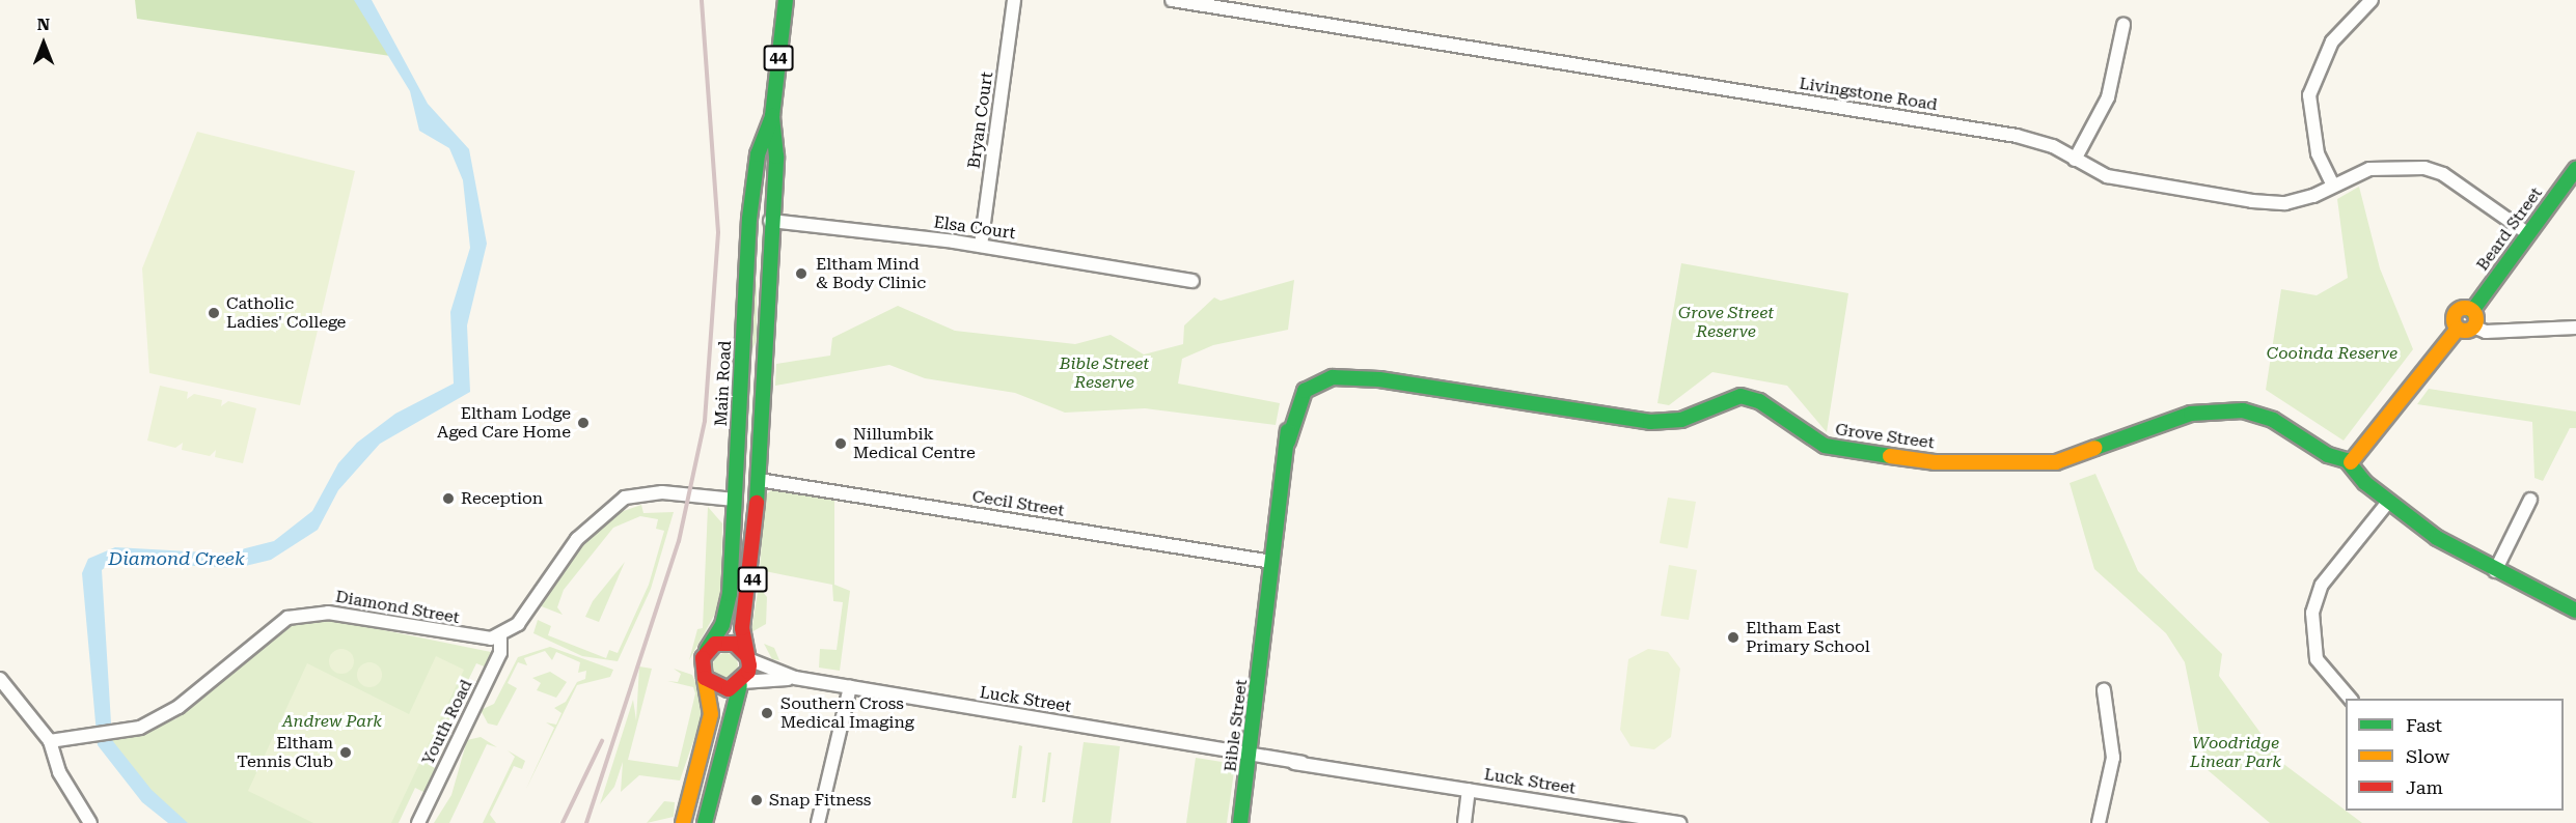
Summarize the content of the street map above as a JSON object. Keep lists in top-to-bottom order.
{
  "streets": {
    "street": [
      "44",
      "Livingstone Road",
      "Bryan Court",
      "Elsa Court",
      "Beard Street",
      "Main Road",
      "Grove Street",
      "Cecil Street",
      "Diamond Street",
      "Luck Street",
      "Youth Road",
      "Bible Street"
    ]
  },
  "crossings": [
    ["44", "Main Road"],
    ["44", "Luck Street"],
    ["Livingstone Road", "Beard Street"],
    ["Bryan Court", "Elsa Court"],
    ["Elsa Court", "Main Road"],
    ["Main Road", "Cecil Street"],
    ["Main Road", "Luck Street"],
    ["Grove Street", "Bible Street"],
    ["Cecil Street", "Bible Street"],
    ["Diamond Street", "Youth Road"],
    ["Luck Street", "Bible Street"]
  ],
  "water": ["Diamond Creek"],
  "parks": [
    "Grove Street Reserve",
    "Cooinda Reserve",
    "Bible Street Reserve",
    "Andrew Park",
    "Woodridge Linear Park"
  ],
  "places": [
    "Eltham Mind & Body Clinic",
    "Catholic Ladies' College",
    "Eltham Lodge Aged Care Home",
    "Nillumbik Medical Centre",
    "Reception",
    "Eltham East Primary School",
    "Southern Cross Medical Imaging",
    "Eltham Tennis Club",
    "Snap Fitness"
  ],
  "legend": ["Fast", "Slow", "Jam"],
  "north": "top"
}
